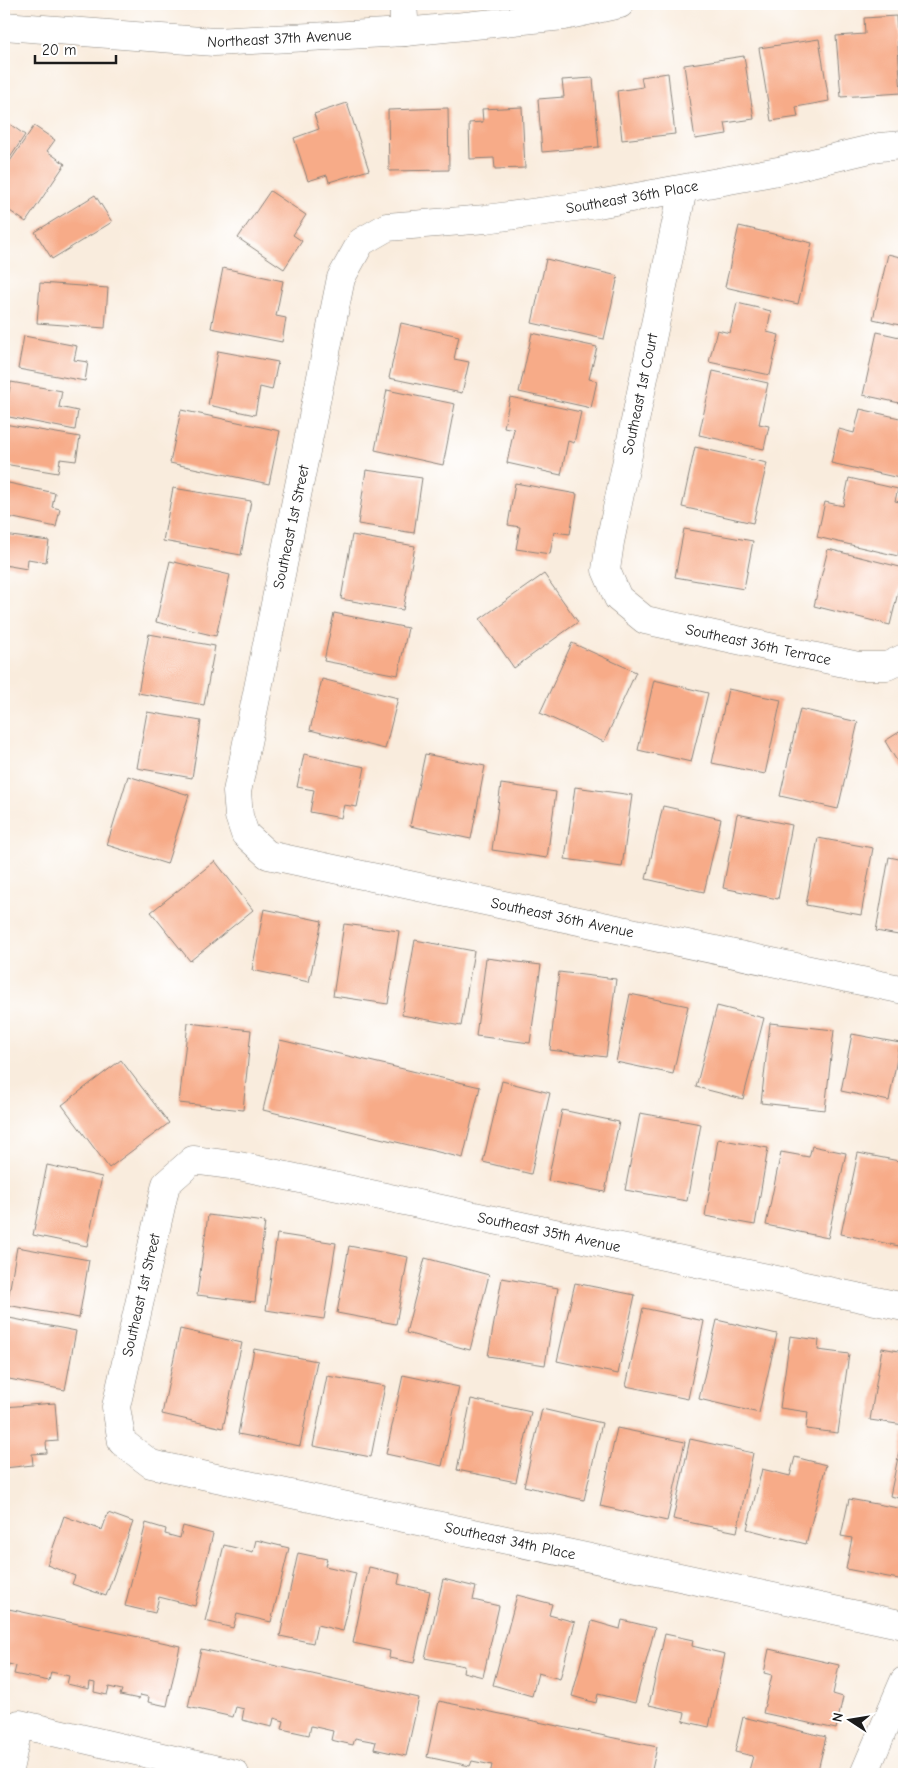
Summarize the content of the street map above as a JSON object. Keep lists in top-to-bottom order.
{
  "streets": {
    "street": [
      "Northeast 37th Avenue",
      "Southeast 36th Place",
      "Southeast 1st Court",
      "Southeast 1st Street",
      "Southeast 36th Terrace",
      "Southeast 36th Avenue",
      "Southeast 35th Avenue",
      "Southeast 34th Place"
    ]
  },
  "crossings": [
    ["Southeast 36th Place", "Southeast 1st Court"],
    ["Southeast 36th Place", "Southeast 1st Street"],
    ["Southeast 1st Court", "Southeast 36th Terrace"],
    ["Southeast 1st Street", "Southeast 36th Avenue"],
    ["Southeast 1st Street", "Southeast 35th Avenue"],
    ["Southeast 1st Street", "Southeast 34th Place"]
  ],
  "scale_bar": "20 m",
  "north": "left"
}
